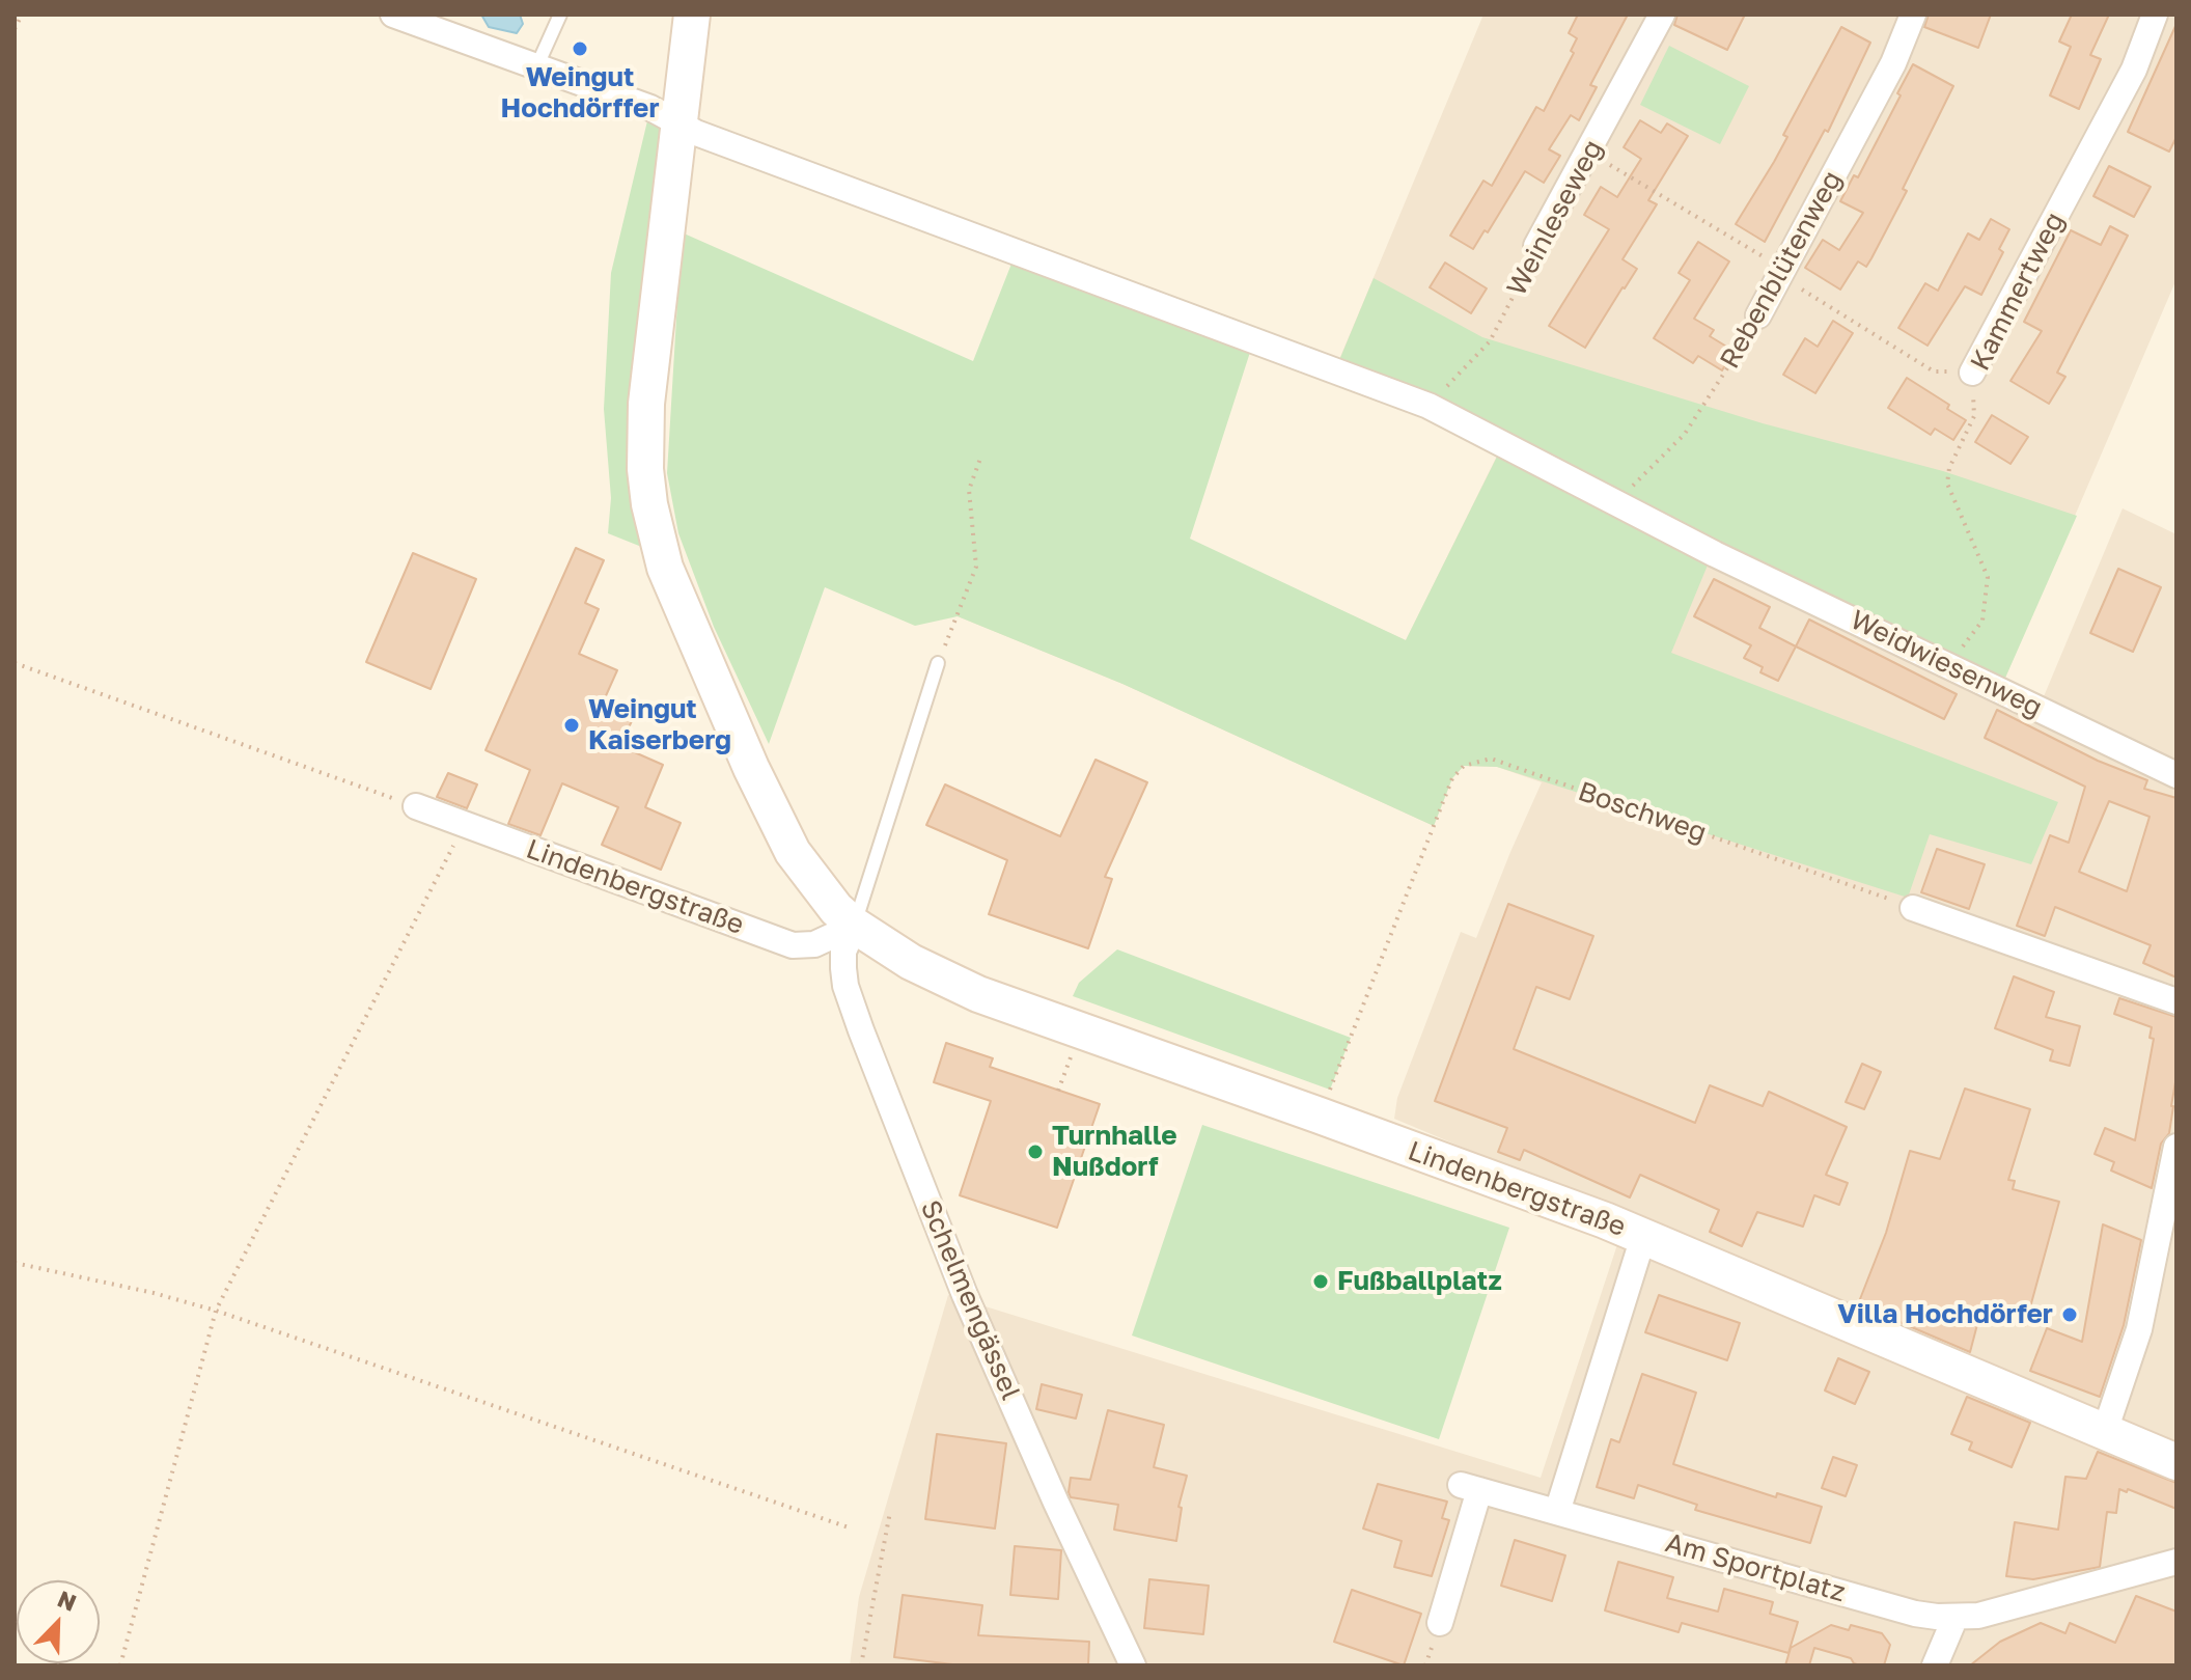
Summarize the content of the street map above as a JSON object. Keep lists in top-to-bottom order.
{
  "streets": {
    "main road": ["Lindenbergstraße"],
    "street": [
      "Weinleseweg",
      "Rebenblütenweg",
      "Kammertweg",
      "Weidwiesenweg",
      "Schelmengässel",
      "Am Sportplatz"
    ],
    "path": ["Boschweg"]
  },
  "crossings": [
    ["Weinleseweg", "Weidwiesenweg"],
    ["Rebenblütenweg", "Weidwiesenweg"],
    ["Kammertweg", "Weidwiesenweg"],
    ["Weidwiesenweg", "Lindenbergstraße"],
    ["Boschweg", "Lindenbergstraße"],
    ["Lindenbergstraße", "Schelmengässel"]
  ],
  "places": [
    "Weingut Hochdörffer",
    "Weingut Kaiserberg",
    "Turnhalle Nußdorf",
    "Fußballplatz",
    "Villa Hochdörfer"
  ],
  "north": "top right"
}
